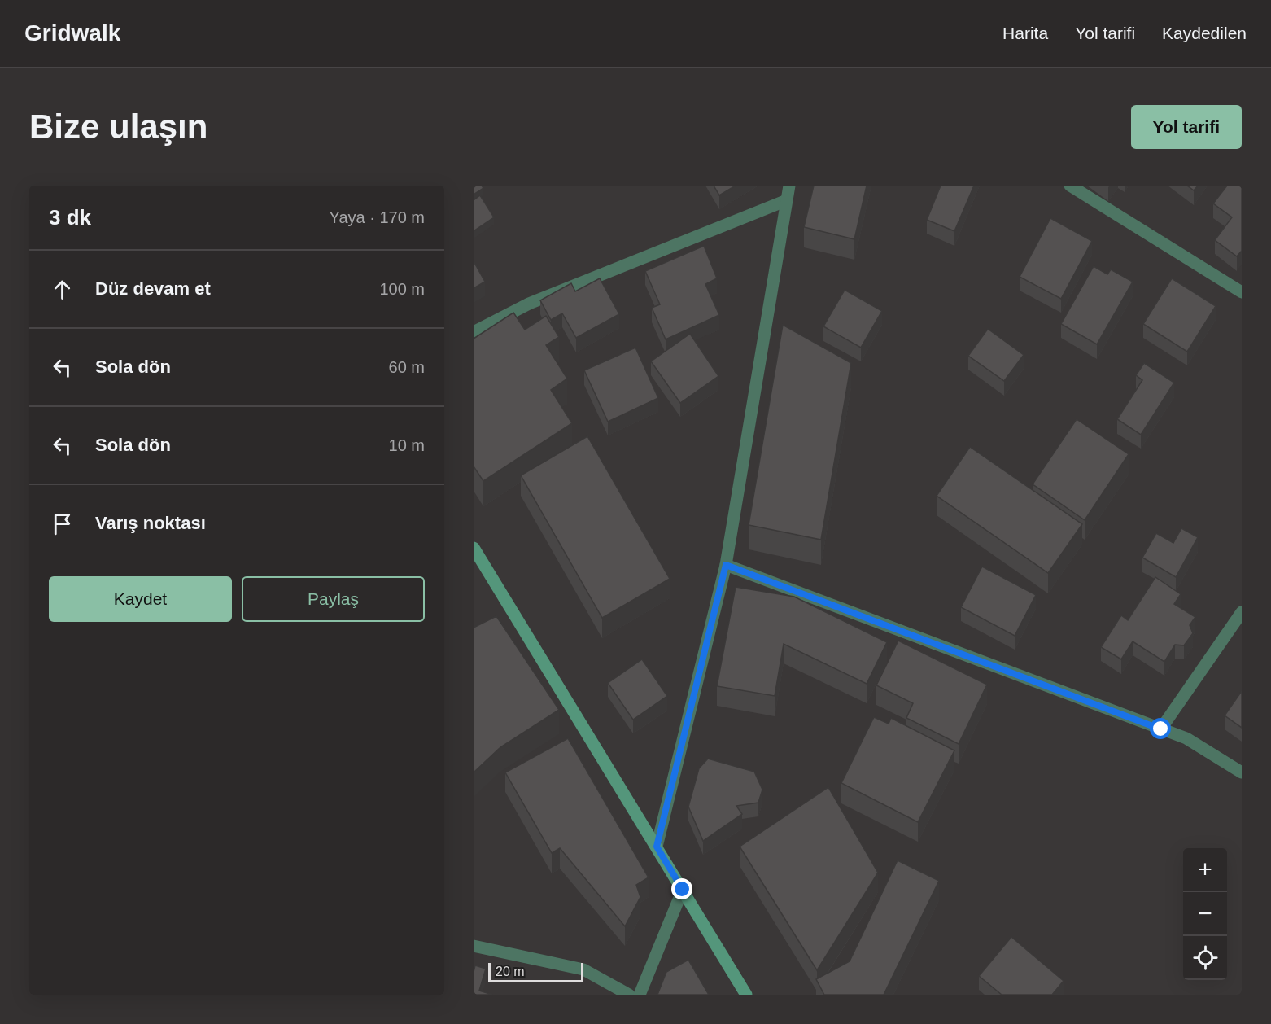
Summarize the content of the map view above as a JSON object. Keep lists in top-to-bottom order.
{
  "scale_bar": "20 m",
  "page": {
    "header": "Gridwalk",
    "nav": ["Harita", "Yol tarifi", "Kaydedilen"],
    "buttons": [
      "Yol tarifi",
      ["Kaydet", "Paylaş"]
    ],
    "title": "Bize ulaşın",
    "heading": ["3 dk", "Yaya · 170 m"],
    "list": [
      ["Düz devam et", "100 m"],
      ["Sola dön", "60 m"],
      ["Sola dön", "10 m"],
      "Varış noktası"
    ],
    "map_buttons": ["+", "−"],
    "scale": "20 m"
  }
}
